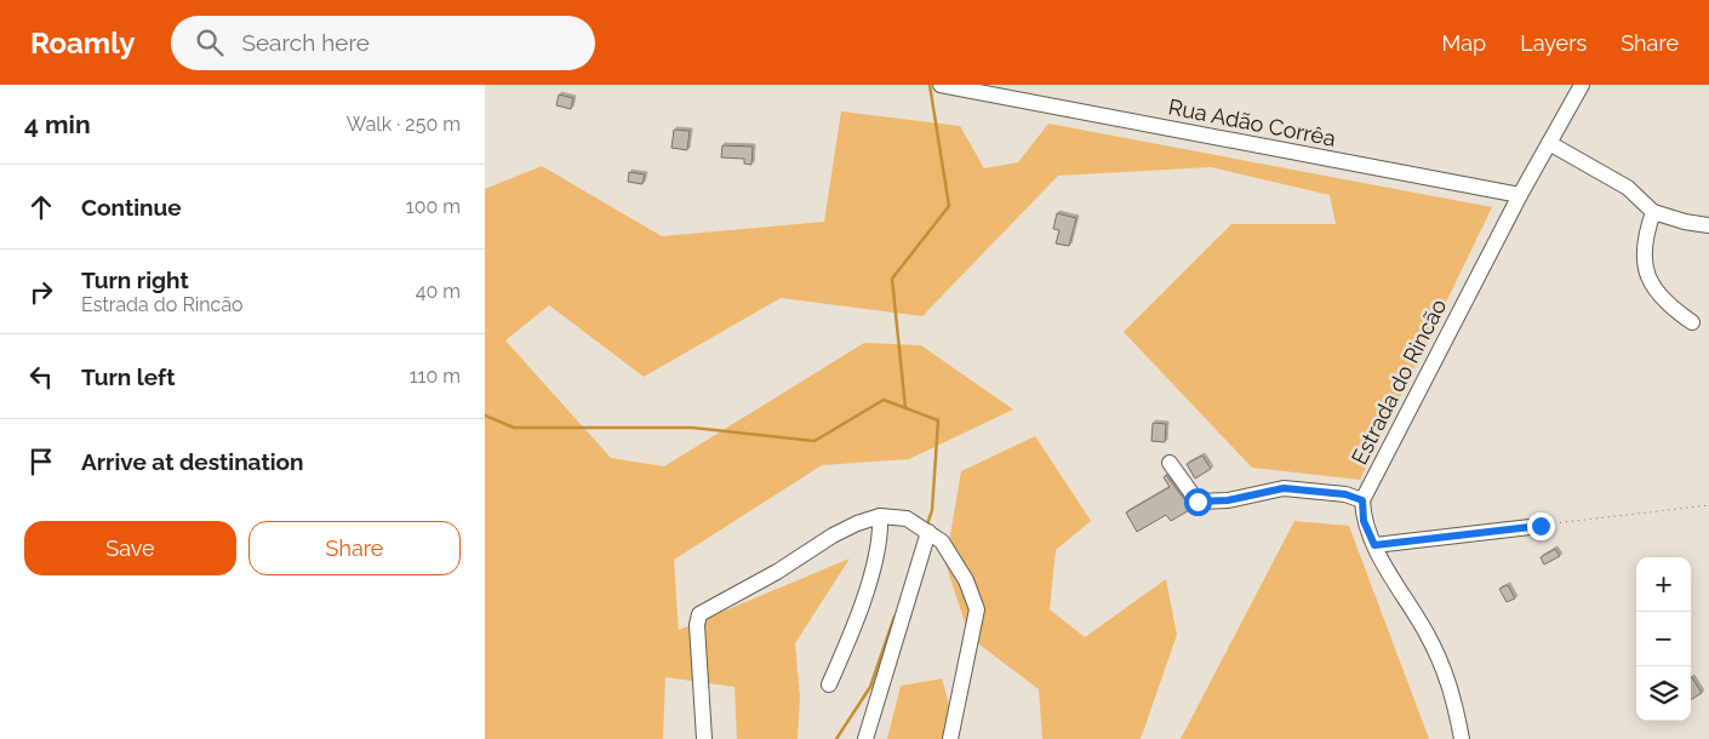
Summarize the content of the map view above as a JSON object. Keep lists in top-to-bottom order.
{
  "streets": {
    "street": ["Rua Adão Corrêa", "Estrada do Rincão"]
  },
  "crossings": [
    ["Rua Adão Corrêa", "Estrada do Rincão"]
  ],
  "page": {
    "header": "Roamly",
    "search": "Search here",
    "nav": ["Map", "Layers", "Share"],
    "heading": ["4 min", "Walk · 250 m"],
    "list": [
      ["Continue", "100 m"],
      ["Turn right", "Estrada do Rincão", "40 m"],
      ["Turn left", "110 m"],
      "Arrive at destination"
    ],
    "buttons": ["Save", "Share"],
    "map_buttons": ["+", "−"]
  }
}
